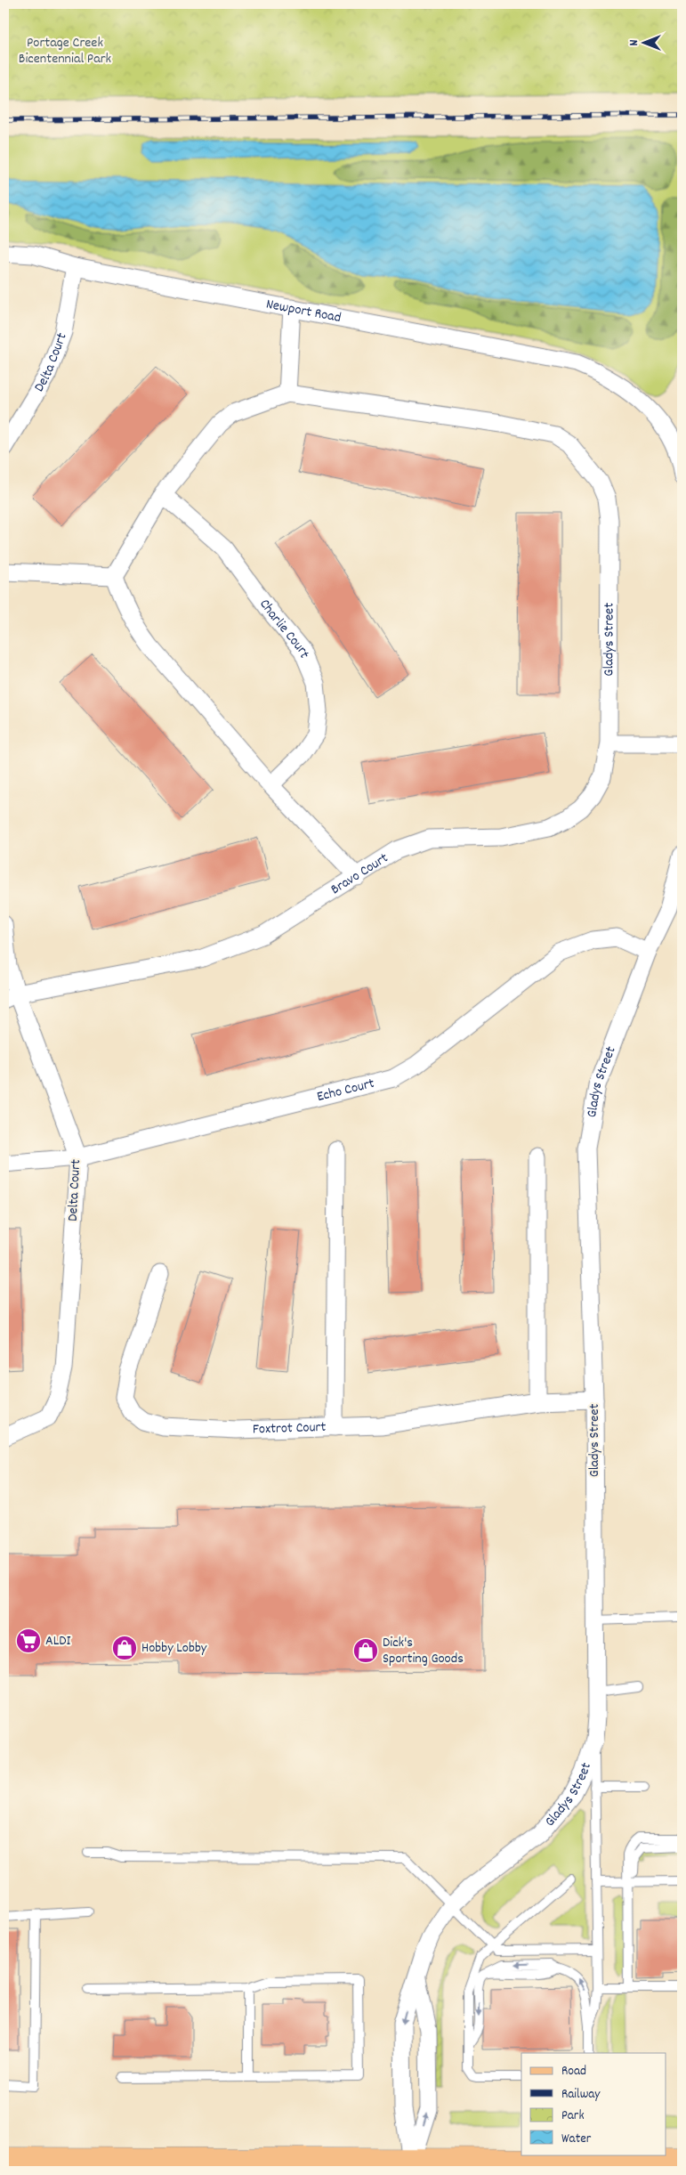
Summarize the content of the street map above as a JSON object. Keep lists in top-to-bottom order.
{
  "streets": {
    "street": [
      "Newport Road",
      "Delta Court",
      "Charlie Court",
      "Gladys Street",
      "Bravo Court",
      "Echo Court",
      "Foxtrot Court"
    ]
  },
  "crossings": [
    ["Newport Road", "Delta Court"],
    ["Delta Court", "Bravo Court"],
    ["Delta Court", "Echo Court"],
    ["Gladys Street", "Bravo Court"],
    ["Gladys Street", "Echo Court"],
    ["Gladys Street", "Foxtrot Court"]
  ],
  "parks": ["Portage Creek Bicentennial Park"],
  "places": {
    "supermarket": ["ALDI"],
    "shop": ["Hobby Lobby", "Dick's Sporting Goods"]
  },
  "legend": [
    "Road",
    "Railway",
    "Park",
    "Water"
  ],
  "north": "left"
}
